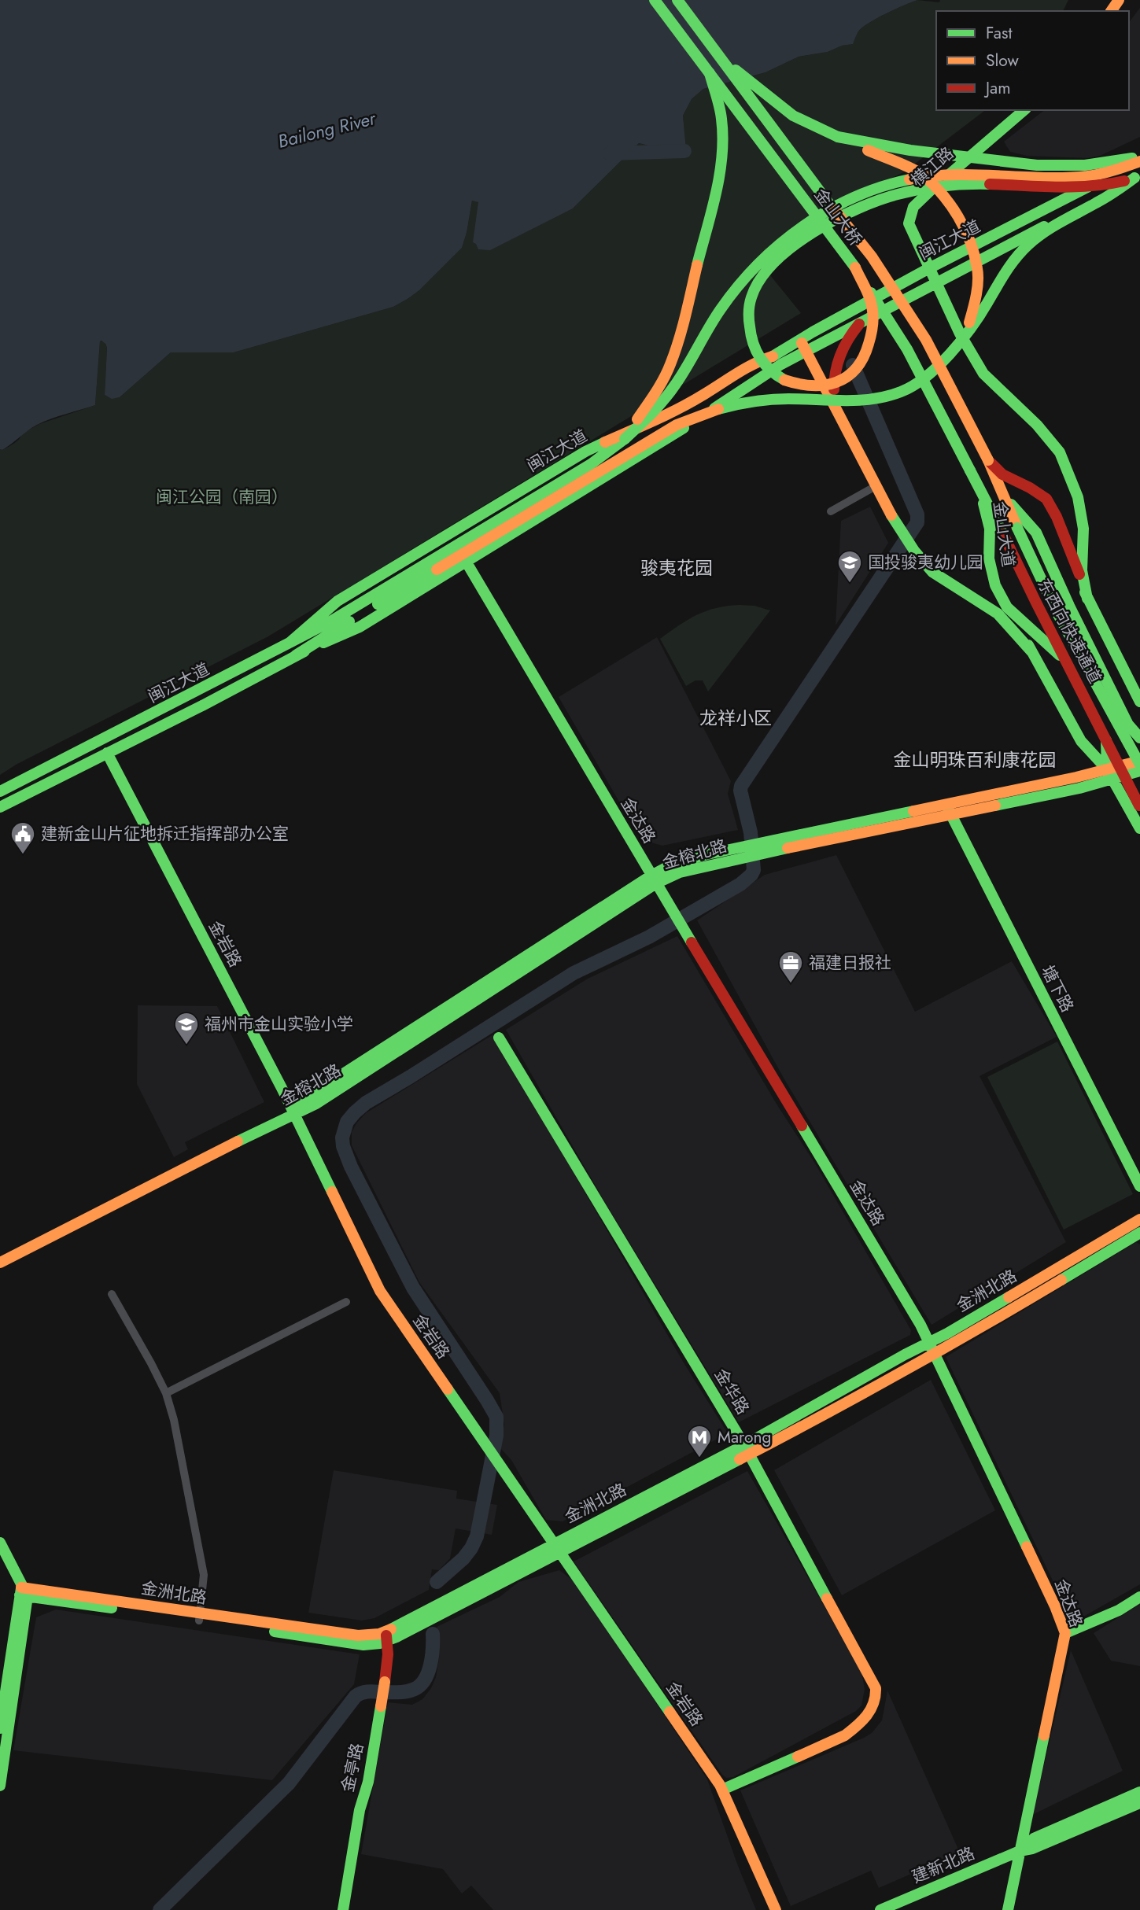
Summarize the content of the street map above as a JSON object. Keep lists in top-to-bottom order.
{
  "streets": {
    "main road": [
      "横江路",
      "金山大桥",
      "闽江大道",
      "金山大道",
      "东西向快速通道",
      "金达路",
      "金榕北路",
      "金岩路",
      "塘下路",
      "金洲北路",
      "金华路",
      "金亭路",
      "建新北路"
    ]
  },
  "crossings": [
    ["横江路", "闽江大道"],
    ["金山大桥", "东西向快速通道"],
    ["闽江大道", "金达路"],
    ["闽江大道", "金岩路"],
    ["金山大道", "东西向快速通道"],
    ["金山大道", "金榕北路"],
    ["金达路", "金榕北路"],
    ["金达路", "金洲北路"],
    ["金达路", "建新北路"],
    ["金榕北路", "金岩路"],
    ["金榕北路", "塘下路"],
    ["金岩路", "金洲北路"],
    ["金岩路", "金华路"],
    ["金洲北路", "金华路"],
    ["金洲北路", "金亭路"]
  ],
  "districts": ["骏夷花园", "龙祥小区", "金山明珠百利康花园"],
  "water": ["Bailong River"],
  "parks": ["闽江公园（南园）"],
  "places": {
    "school or university": ["国投骏夷幼儿园", "福州市金山实验小学"],
    "public building": ["建新金山片征地拆迁指挥部办公室"],
    "office": ["福建日报社"],
    "metro station": ["Marong"]
  },
  "legend": ["Fast", "Slow", "Jam"]
}
